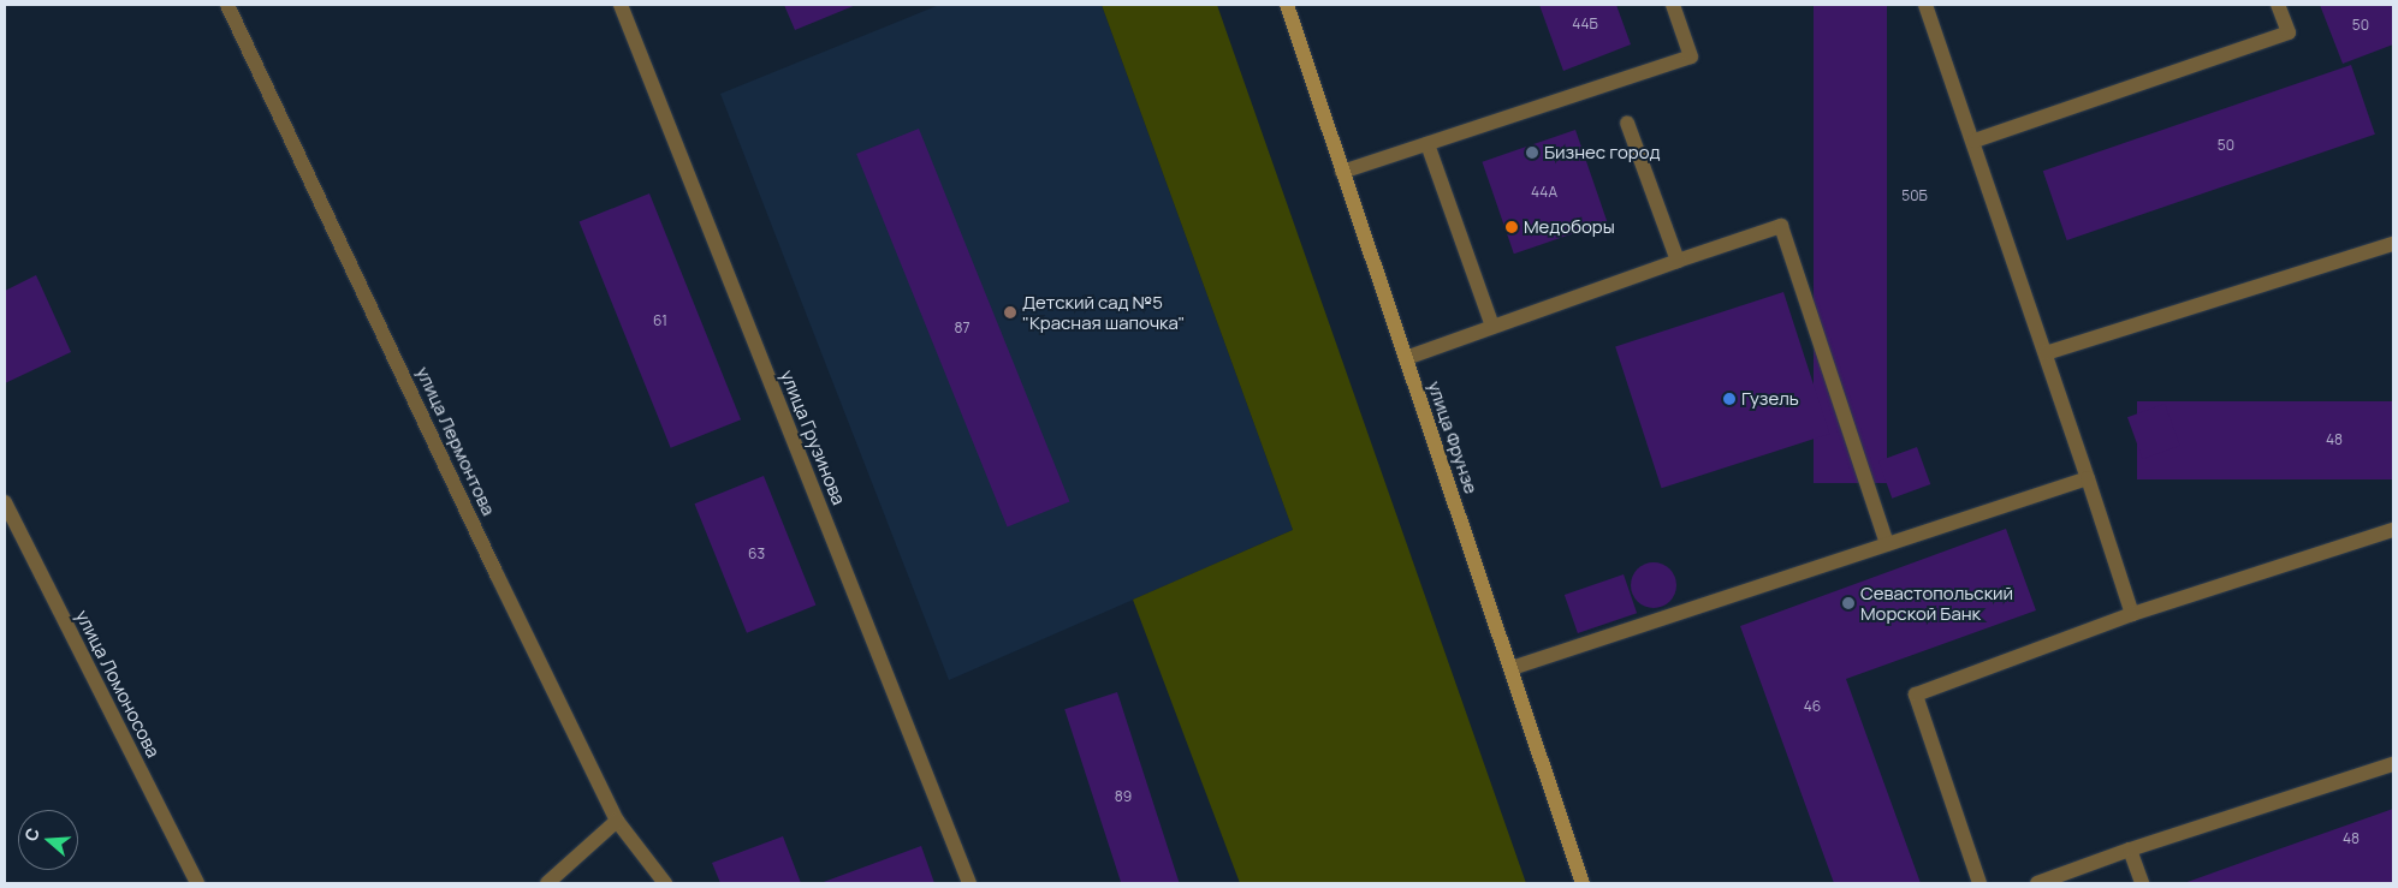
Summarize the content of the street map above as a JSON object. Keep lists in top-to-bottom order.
{
  "streets": {
    "main road": ["улица Фрунзе"],
    "street": ["улица Грузинова", "улица Лермонтова", "улица Ломоносова"]
  },
  "places": [
    "Бизнес город",
    "Медоборы",
    "Детский сад №5 \"Красная шапочка\"",
    "Гузель",
    "Севастопольский Морской Банк"
  ],
  "house_numbers": [
    "44Б",
    "50",
    "50",
    "44А",
    "50Б",
    "61",
    "87",
    "48",
    "63",
    "46",
    "89",
    "48"
  ],
  "north": "left"
}
